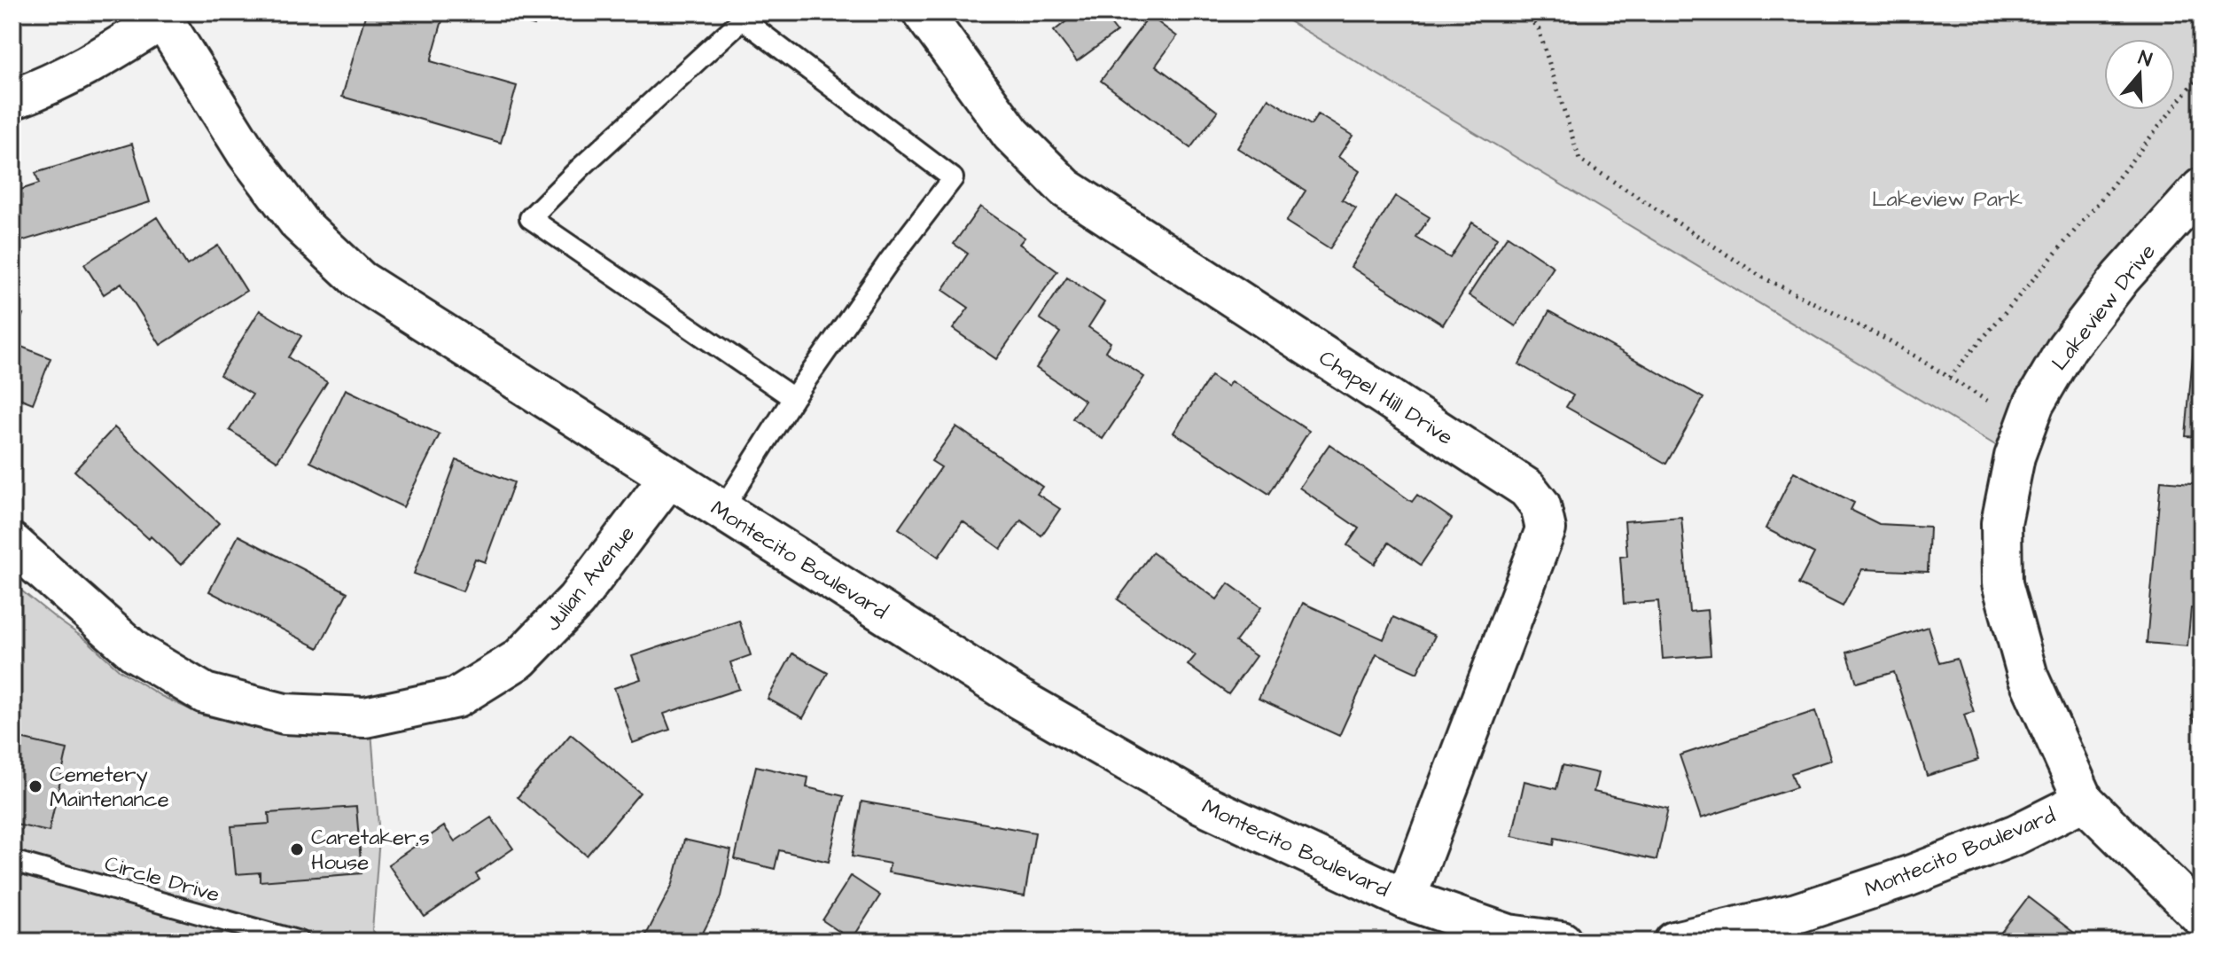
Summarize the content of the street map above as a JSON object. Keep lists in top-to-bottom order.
{
  "streets": {
    "street": [
      "Lakeview Drive",
      "Chapel Hill Drive",
      "Montecito Boulevard",
      "Julian Avenue"
    ],
    "lane": ["Circle Drive"]
  },
  "crossings": [
    ["Lakeview Drive", "Montecito Boulevard"],
    ["Chapel Hill Drive", "Montecito Boulevard"],
    ["Montecito Boulevard", "Julian Avenue"]
  ],
  "parks": ["Lakeview Park"],
  "places": ["Cemetery Maintenance", "Caretaker.s House"],
  "north": "top"
}
